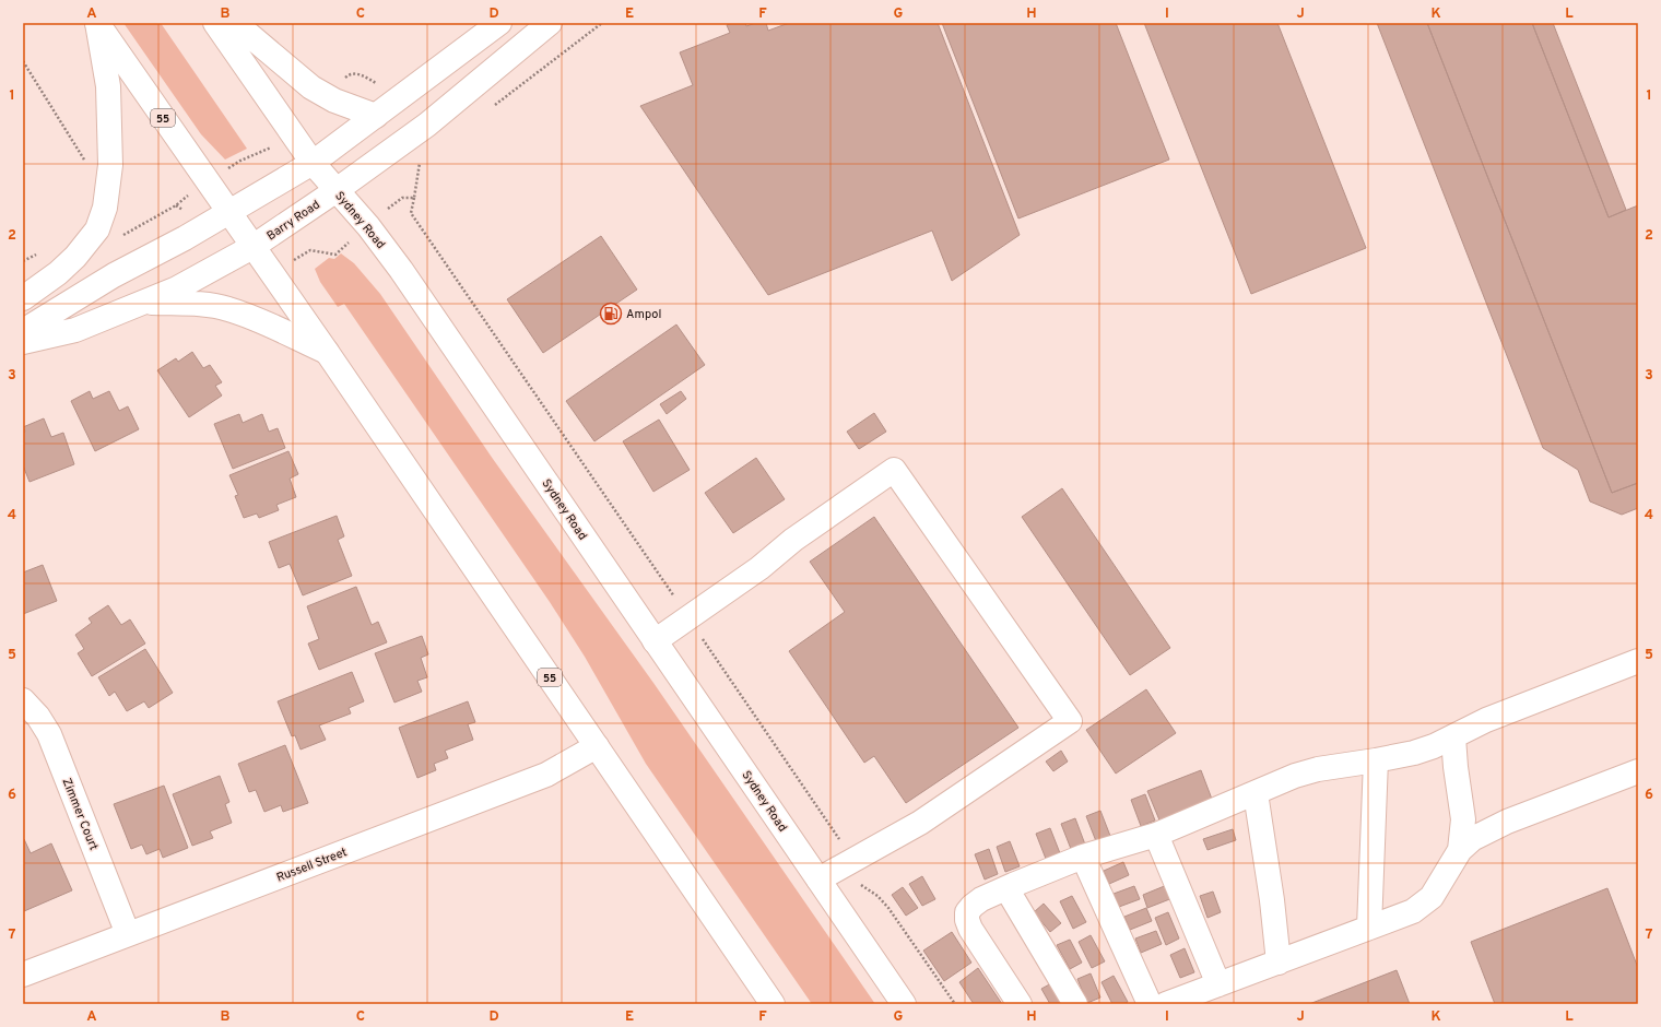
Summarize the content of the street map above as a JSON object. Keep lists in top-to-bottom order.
{
  "streets": {
    "main road": [
      "55",
      "Barry Road",
      "Sydney Road",
      "Zimmer Court",
      "Russell Street"
    ]
  },
  "crossings": [
    ["55", "Barry Road"],
    ["55", "Russell Street"],
    ["Barry Road", "Sydney Road"],
    ["Zimmer Court", "Russell Street"]
  ],
  "places": {
    "fuel station": ["Ampol"]
  },
  "grid": {
    "columns": [
      "A",
      "B",
      "C",
      "D",
      "E",
      "F",
      "G",
      "H",
      "I",
      "J",
      "K",
      "L"
    ],
    "rows": [
      "1",
      "2",
      "3",
      "4",
      "5",
      "6",
      "7"
    ]
  }
}
